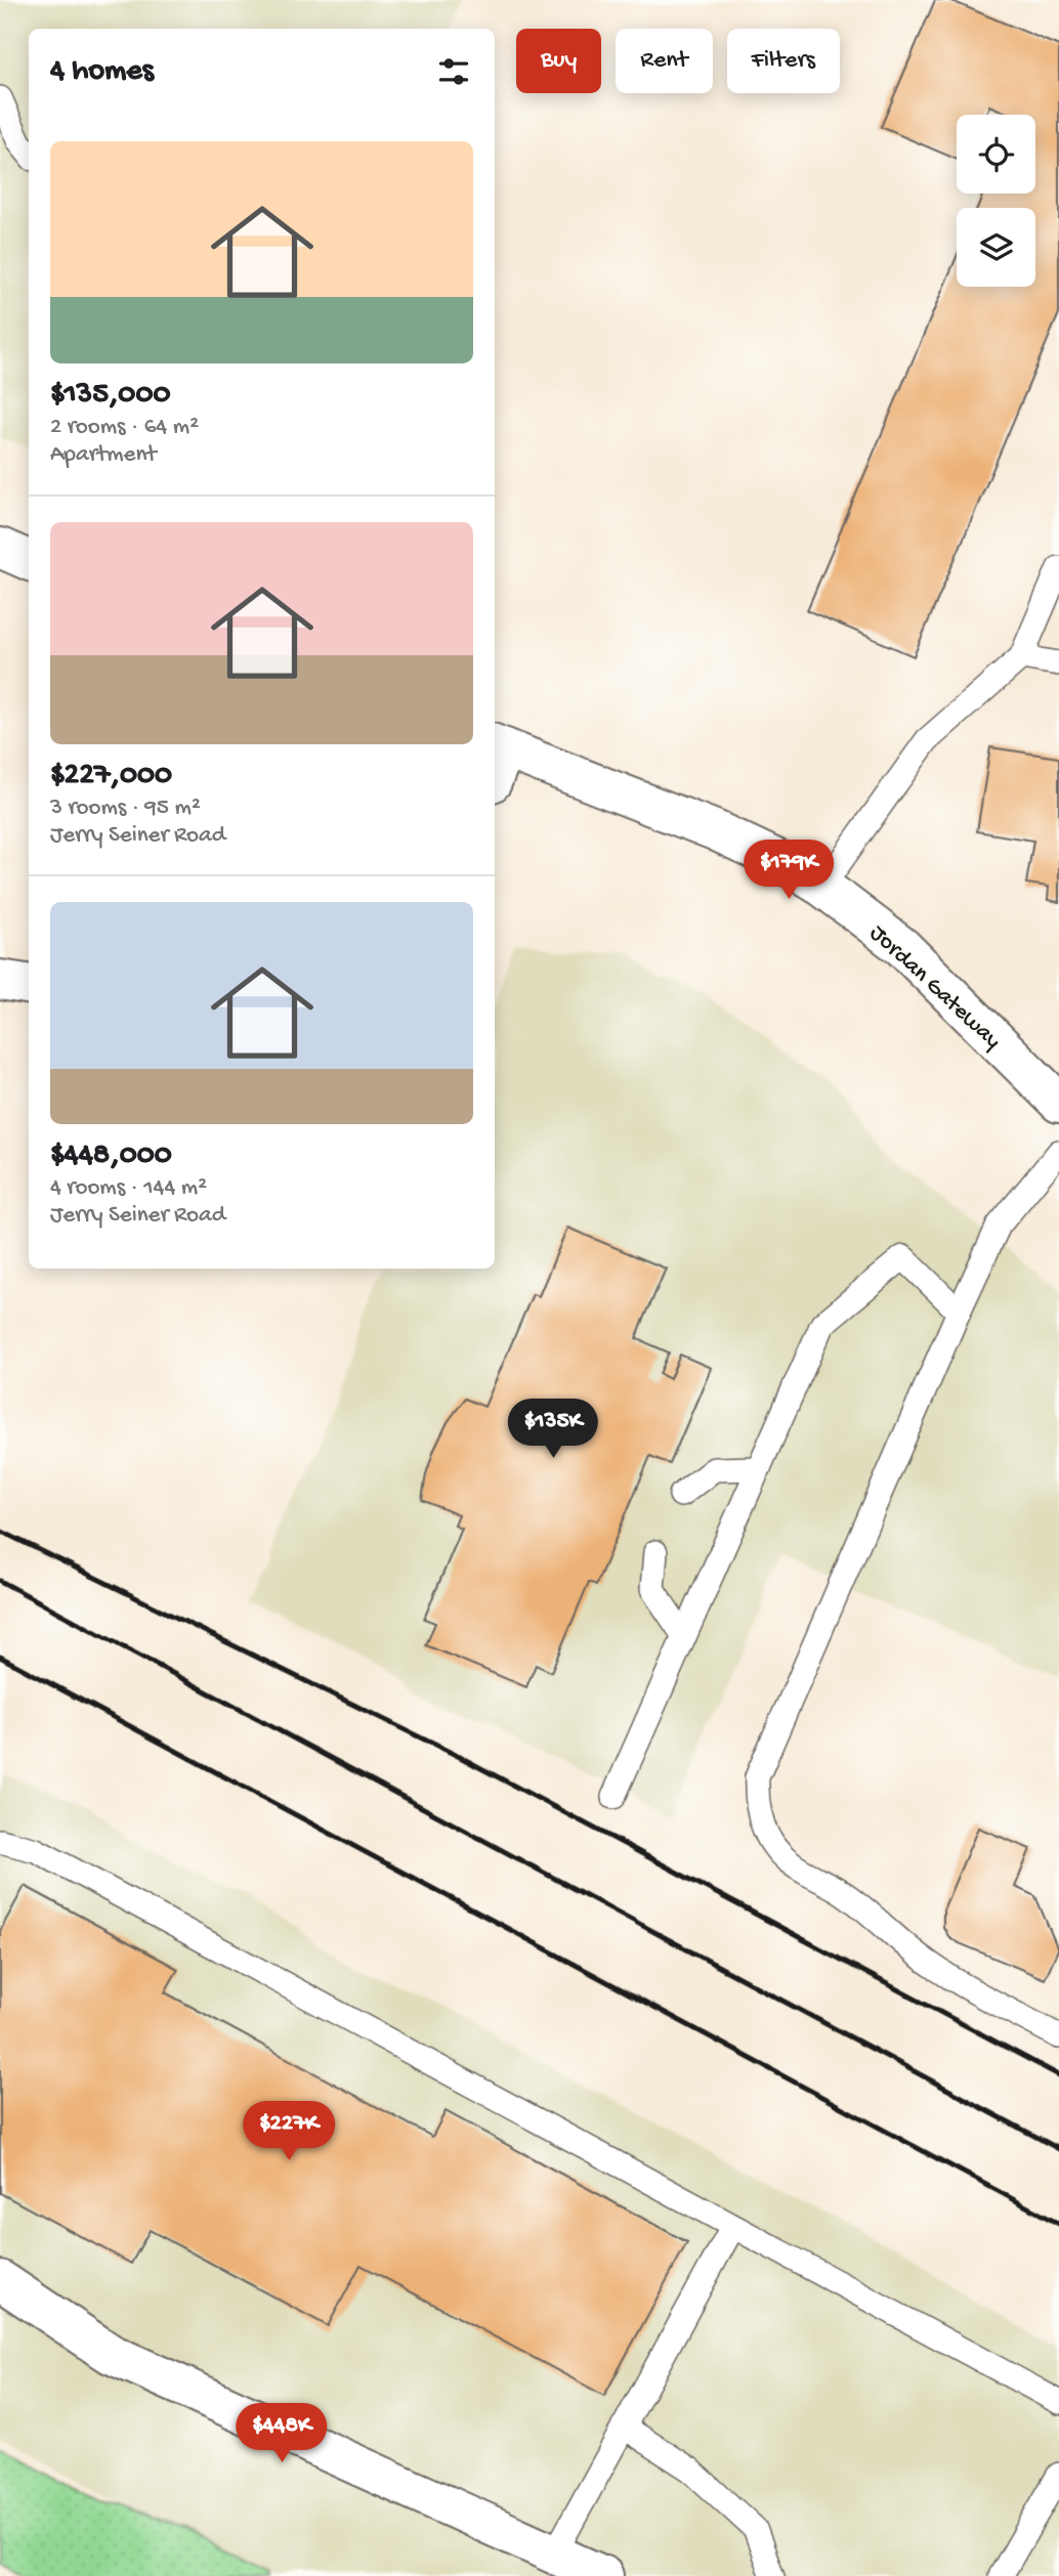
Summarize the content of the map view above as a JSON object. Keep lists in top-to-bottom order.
{
  "streets": {
    "main road": ["Jordan Gateway"]
  },
  "page": {
    "chip": ["Buy", "Rent", "Filters"],
    "heading": "4 homes",
    "list": [
      {
        "name": "$135,000",
        "note": "2 rooms · 64 m² · Apartment"
      },
      {
        "name": "$227,000",
        "note": "3 rooms · 95 m² · Jerry Seiner Road"
      },
      {
        "name": "$448,000",
        "note": "4 rooms · 144 m² · Jerry Seiner Road"
      }
    ],
    "price": [
      "$179K",
      "$135K",
      "$227K",
      "$448K"
    ]
  }
}
